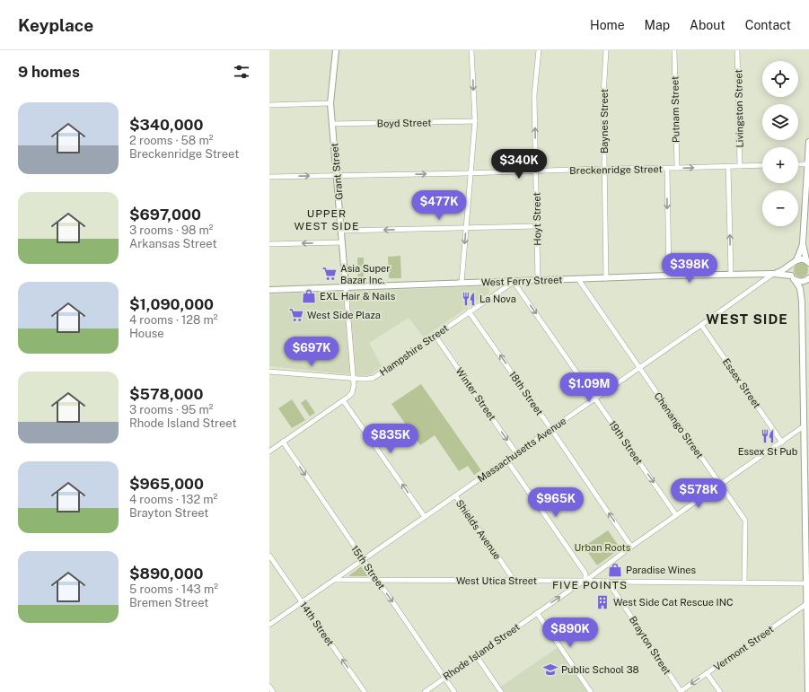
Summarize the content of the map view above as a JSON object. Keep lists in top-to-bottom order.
{
  "streets": {
    "street": [
      "Livingston Street",
      "Putnam Street",
      "Baynes Street",
      "Boyd Street",
      "Breckenridge Street",
      "Grant Street",
      "Hoyt Street",
      "West Ferry Street",
      "Hampshire Street",
      "Essex Street",
      "18th Street",
      "Winter Street",
      "Chenango Street",
      "19th Street",
      "Massachusetts Avenue",
      "Shields Avenue",
      "15th Street",
      "West Utica Street",
      "14th Street",
      "Brayton Street",
      "Vermont Street",
      "Rhode Island Street"
    ]
  },
  "crossings": [
    ["Livingston Street", "Breckenridge Street"],
    ["Putnam Street", "Breckenridge Street"],
    ["Baynes Street", "Breckenridge Street"],
    ["Baynes Street", "West Ferry Street"],
    ["Boyd Street", "Grant Street"],
    ["Breckenridge Street", "Grant Street"],
    ["Breckenridge Street", "Hoyt Street"],
    ["Grant Street", "West Ferry Street"],
    ["Grant Street", "Hampshire Street"],
    ["Hoyt Street", "West Ferry Street"],
    ["West Ferry Street", "Hampshire Street"],
    ["West Ferry Street", "Chenango Street"],
    ["West Ferry Street", "19th Street"],
    ["West Ferry Street", "Massachusetts Avenue"],
    ["Hampshire Street", "18th Street"],
    ["Hampshire Street", "Winter Street"],
    ["Hampshire Street", "19th Street"],
    ["Essex Street", "Massachusetts Avenue"],
    ["Essex Street", "Rhode Island Street"],
    ["18th Street", "Massachusetts Avenue"],
    ["18th Street", "Rhode Island Street"],
    ["Winter Street", "Massachusetts Avenue"],
    ["Chenango Street", "Massachusetts Avenue"],
    ["Chenango Street", "West Utica Street"],
    ["Chenango Street", "Rhode Island Street"],
    ["19th Street", "Massachusetts Avenue"],
    ["19th Street", "Rhode Island Street"],
    ["Massachusetts Avenue", "Shields Avenue"],
    ["Massachusetts Avenue", "15th Street"],
    ["Massachusetts Avenue", "West Utica Street"],
    ["Massachusetts Avenue", "14th Street"],
    ["Shields Avenue", "West Utica Street"],
    ["15th Street", "West Utica Street"],
    ["15th Street", "Rhode Island Street"],
    ["West Utica Street", "Brayton Street"],
    ["West Utica Street", "Rhode Island Street"],
    ["Brayton Street", "Vermont Street"]
  ],
  "one_way": [
    "Breckenridge Street",
    "Hoyt Street",
    "18th Street",
    "Winter Street",
    "19th Street",
    "15th Street",
    "14th Street"
  ],
  "districts": ["UPPER WEST SIDE", "WEST SIDE", "FIVE POINTS"],
  "parks": ["Urban Roots"],
  "places": {
    "supermarket": ["Asia Super Bazar Inc.", "West Side Plaza"],
    "shop": ["EXL Hair & Nails", "Paradise Wines"],
    "restaurant": ["La Nova", "Essex St Pub"],
    "building": ["West Side Cat Rescue INC"],
    "school or university": ["Public School 38"]
  },
  "page": {
    "header": "Keyplace",
    "nav": [
      "Home",
      "Map",
      "About",
      "Contact"
    ],
    "heading": "9 homes",
    "map_buttons": ["+", "−"],
    "list": [
      {
        "name": "$340,000",
        "note": "2 rooms · 58 m² · Breckenridge Street"
      },
      {
        "name": "$697,000",
        "note": "3 rooms · 98 m² · Arkansas Street"
      },
      {
        "name": "$1,090,000",
        "note": "4 rooms · 128 m² · House"
      },
      {
        "name": "$578,000",
        "note": "3 rooms · 95 m² · Rhode Island Street"
      },
      {
        "name": "$965,000",
        "note": "4 rooms · 132 m² · Brayton Street"
      },
      {
        "name": "$890,000",
        "note": "5 rooms · 143 m² · Bremen Street"
      }
    ],
    "price": [
      "$340K",
      "$477K",
      "$398K",
      "$697K",
      "$1.09M",
      "$835K",
      "$578K",
      "$965K",
      "$890K"
    ]
  }
}
